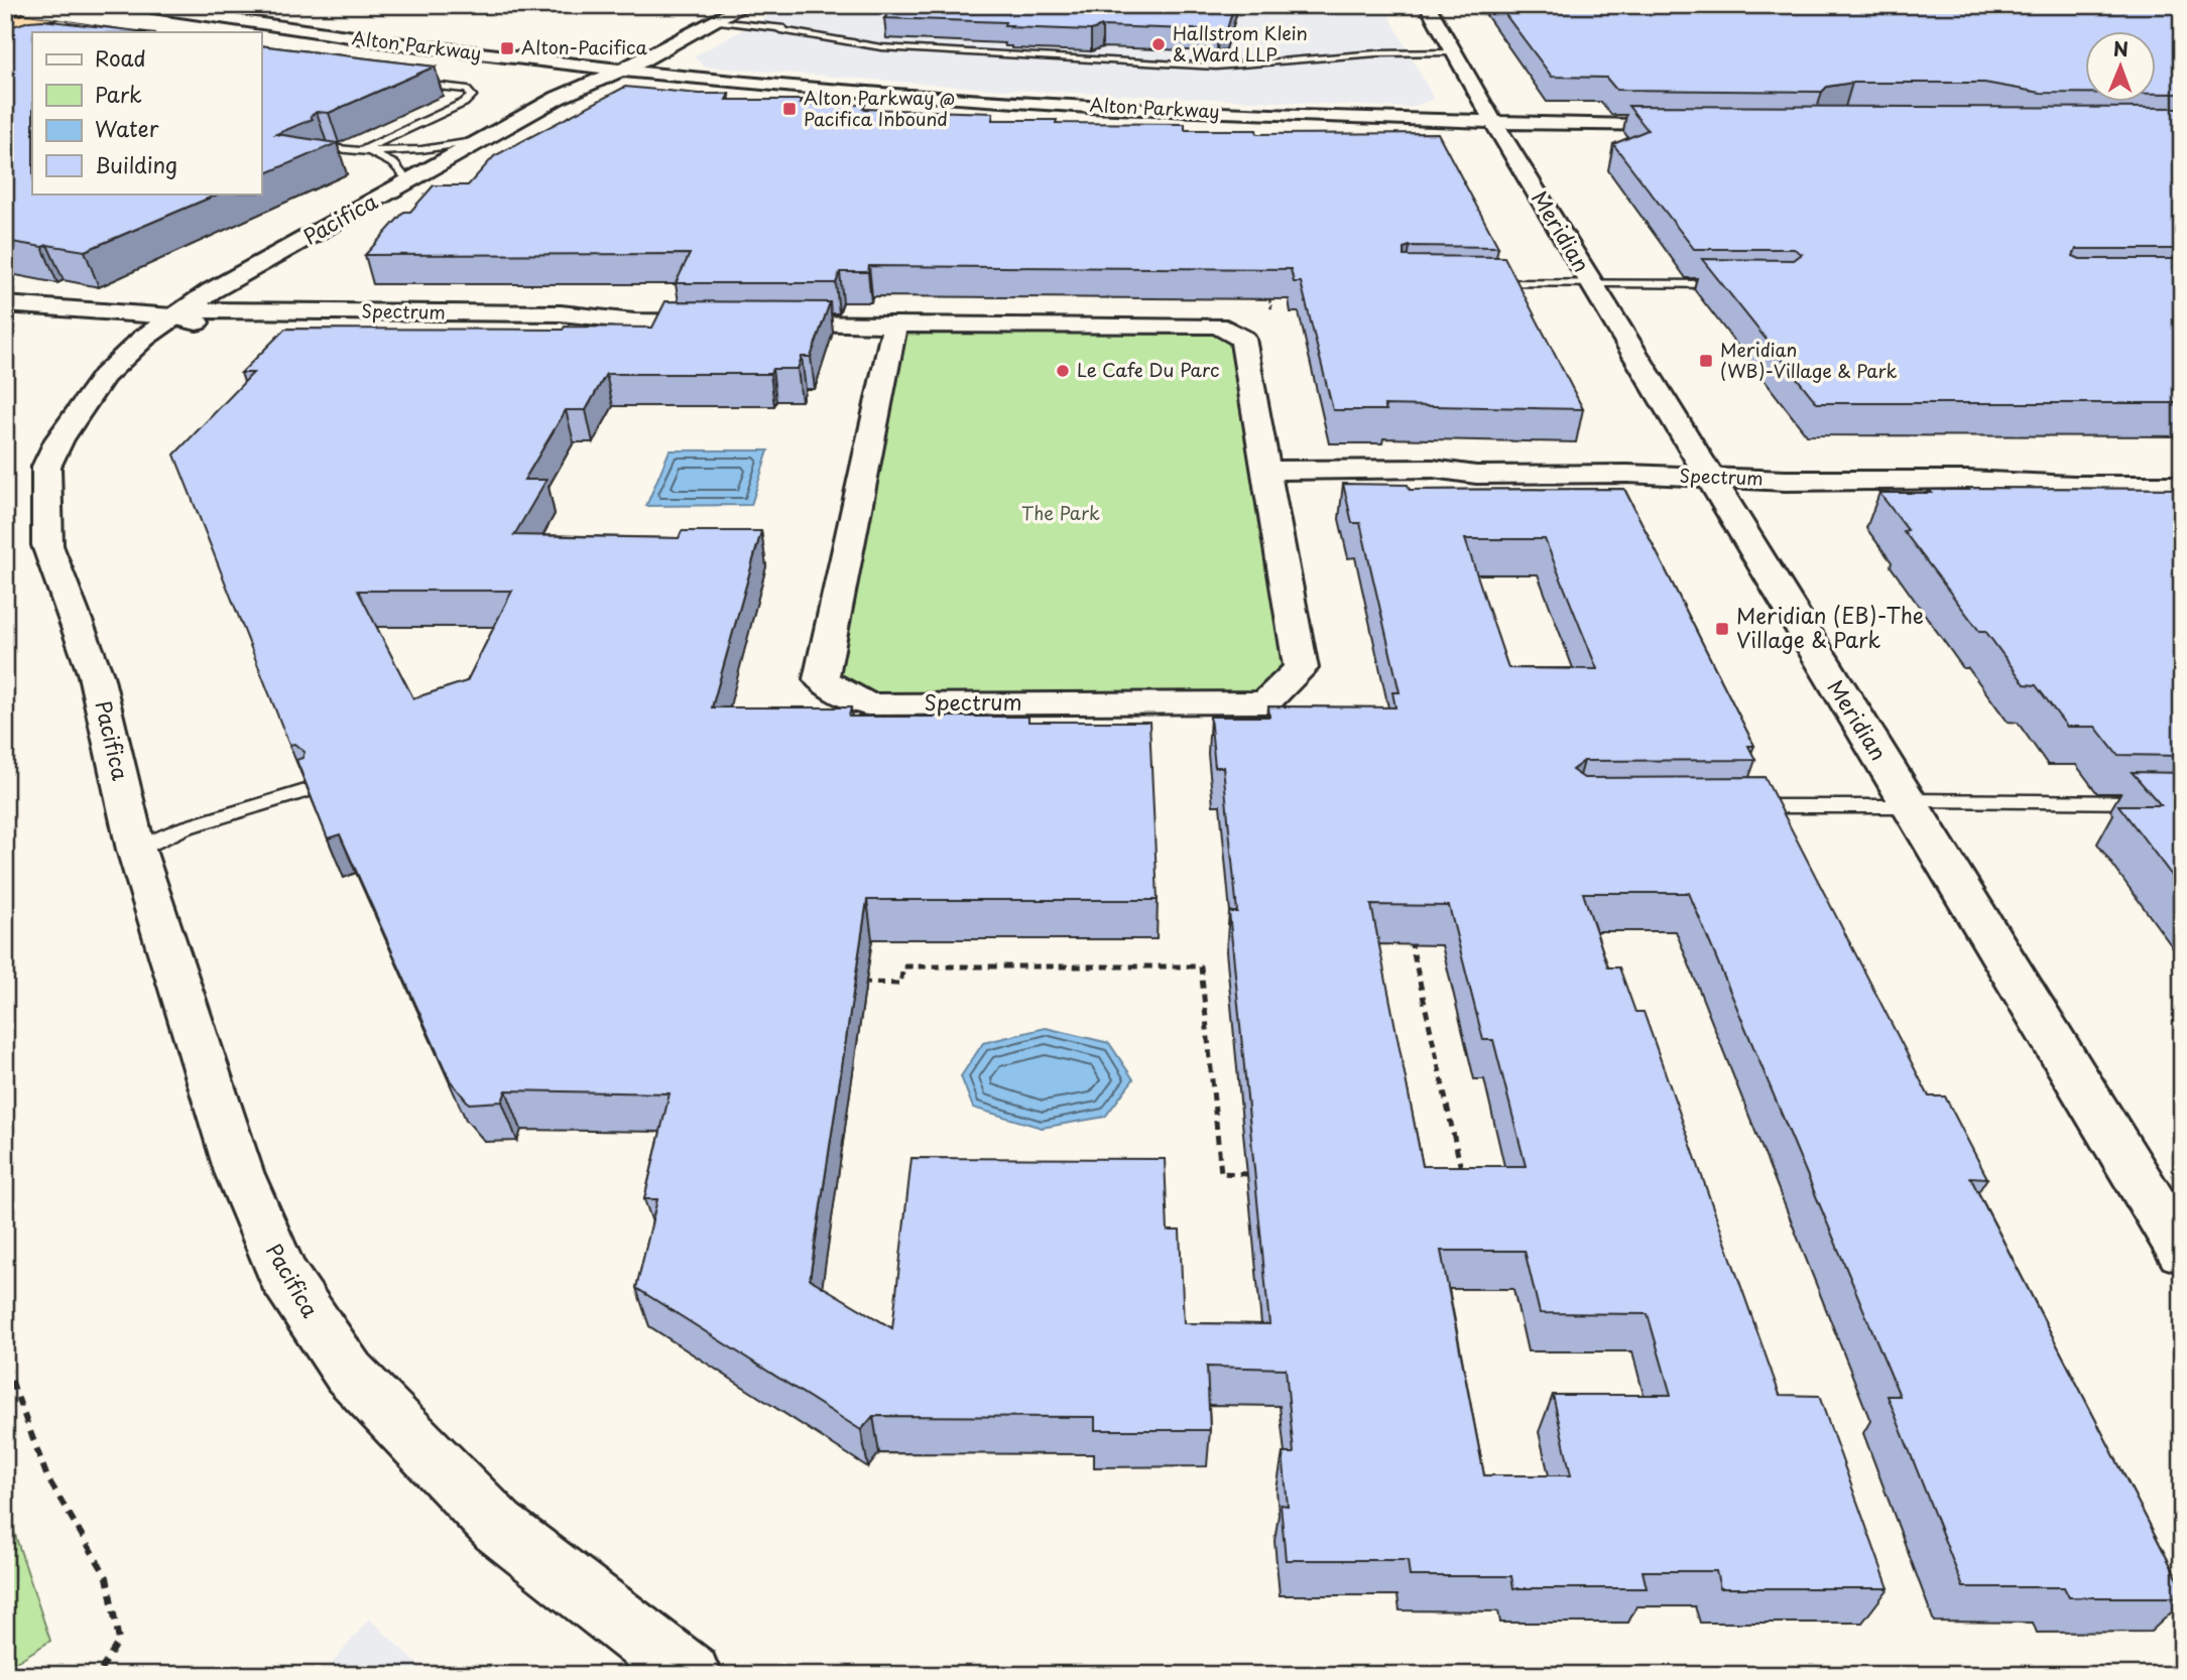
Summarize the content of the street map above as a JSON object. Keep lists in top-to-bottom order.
{
  "streets": {
    "street": [
      "Alton Parkway",
      "Pacifica",
      "Meridian",
      "Spectrum"
    ]
  },
  "crossings": [
    ["Alton Parkway", "Pacifica"],
    ["Alton Parkway", "Meridian"],
    ["Pacifica", "Spectrum"],
    ["Meridian", "Spectrum"]
  ],
  "parks": ["The Park"],
  "places": {
    "other": ["Hallstrom Klein & Ward LLP", "Le Cafe Du Parc"],
    "transit": [
      "Alton-Pacifica",
      "Alton Parkway @ Pacifica Inbound",
      "Meridian (WB)-Village & Park",
      "Meridian (EB)-The Village & Park"
    ]
  },
  "legend": [
    "Road",
    "Park",
    "Water",
    "Building"
  ],
  "north": "top"
}
